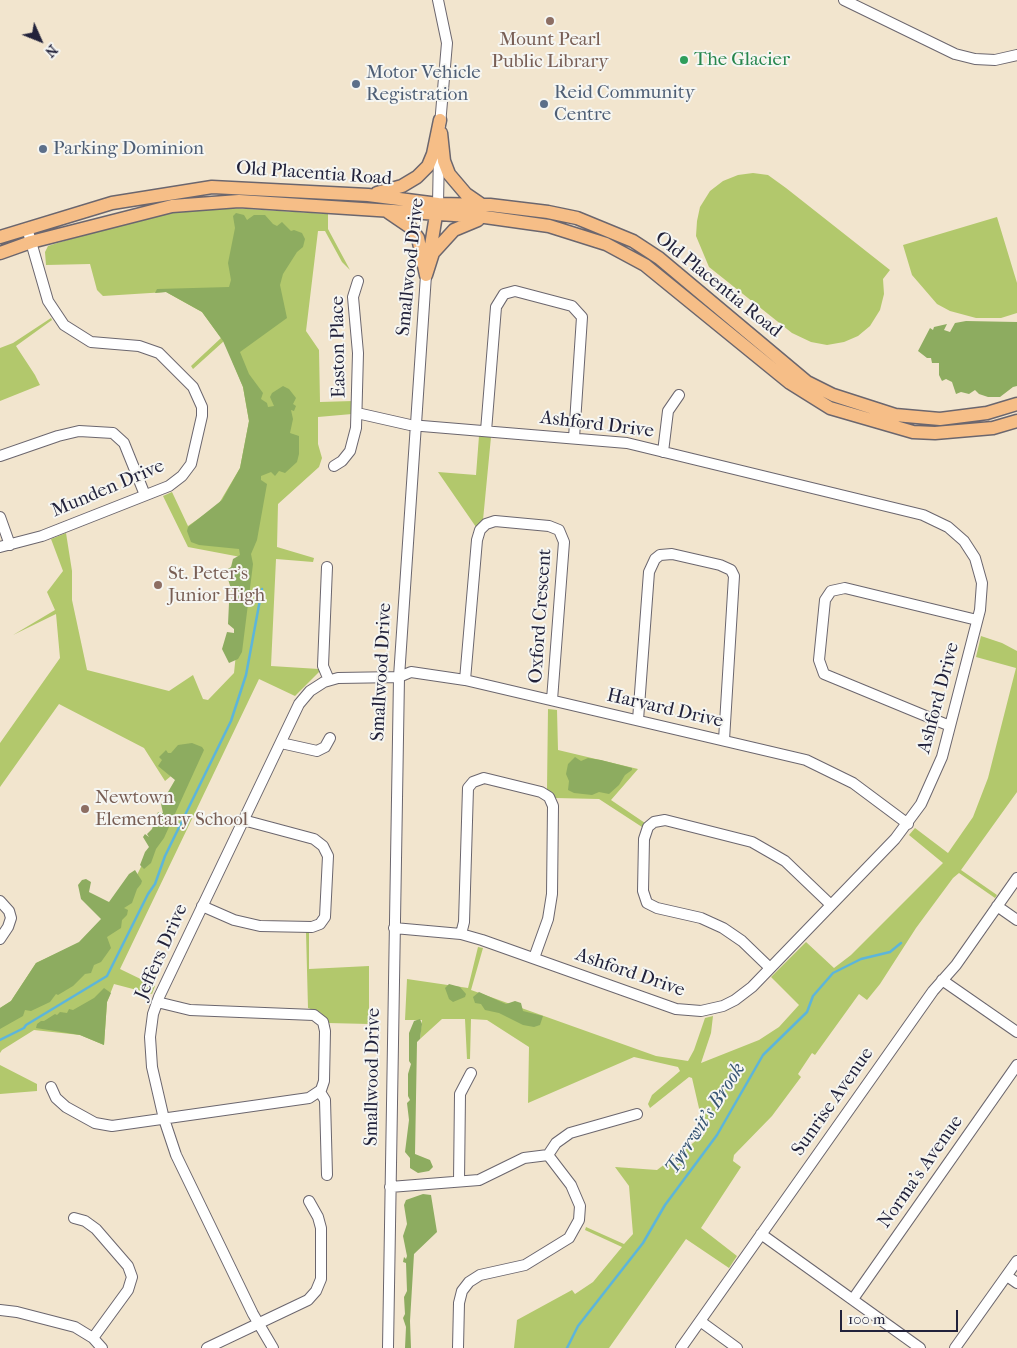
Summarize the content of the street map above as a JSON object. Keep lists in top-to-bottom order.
{
  "streets": {
    "main road": ["Old Placentia Road", "Smallwood Drive"],
    "street": [
      "Easton Place",
      "Ashford Drive",
      "Munden Drive",
      "Oxford Crescent",
      "Harvard Drive",
      "Jeffers Drive",
      "Sunrise Avenue",
      "Norma's Avenue"
    ]
  },
  "crossings": [
    ["Old Placentia Road", "Smallwood Drive"],
    ["Old Placentia Road", "Munden Drive"],
    ["Smallwood Drive", "Easton Place"],
    ["Smallwood Drive", "Ashford Drive"],
    ["Smallwood Drive", "Harvard Drive"],
    ["Smallwood Drive", "Jeffers Drive"],
    ["Easton Place", "Ashford Drive"],
    ["Ashford Drive", "Harvard Drive"],
    ["Oxford Crescent", "Harvard Drive"],
    ["Harvard Drive", "Jeffers Drive"]
  ],
  "water": ["Tyrrwit's Brook"],
  "places": [
    "Mount Pearl Public Library",
    "The Glacier",
    "Motor Vehicle Registration",
    "Reid Community Centre",
    "Parking Dominion",
    "St. Peter's Junior High",
    "Newtown Elementary School"
  ],
  "scale_bar": "100 m",
  "north": "bottom right"
}
